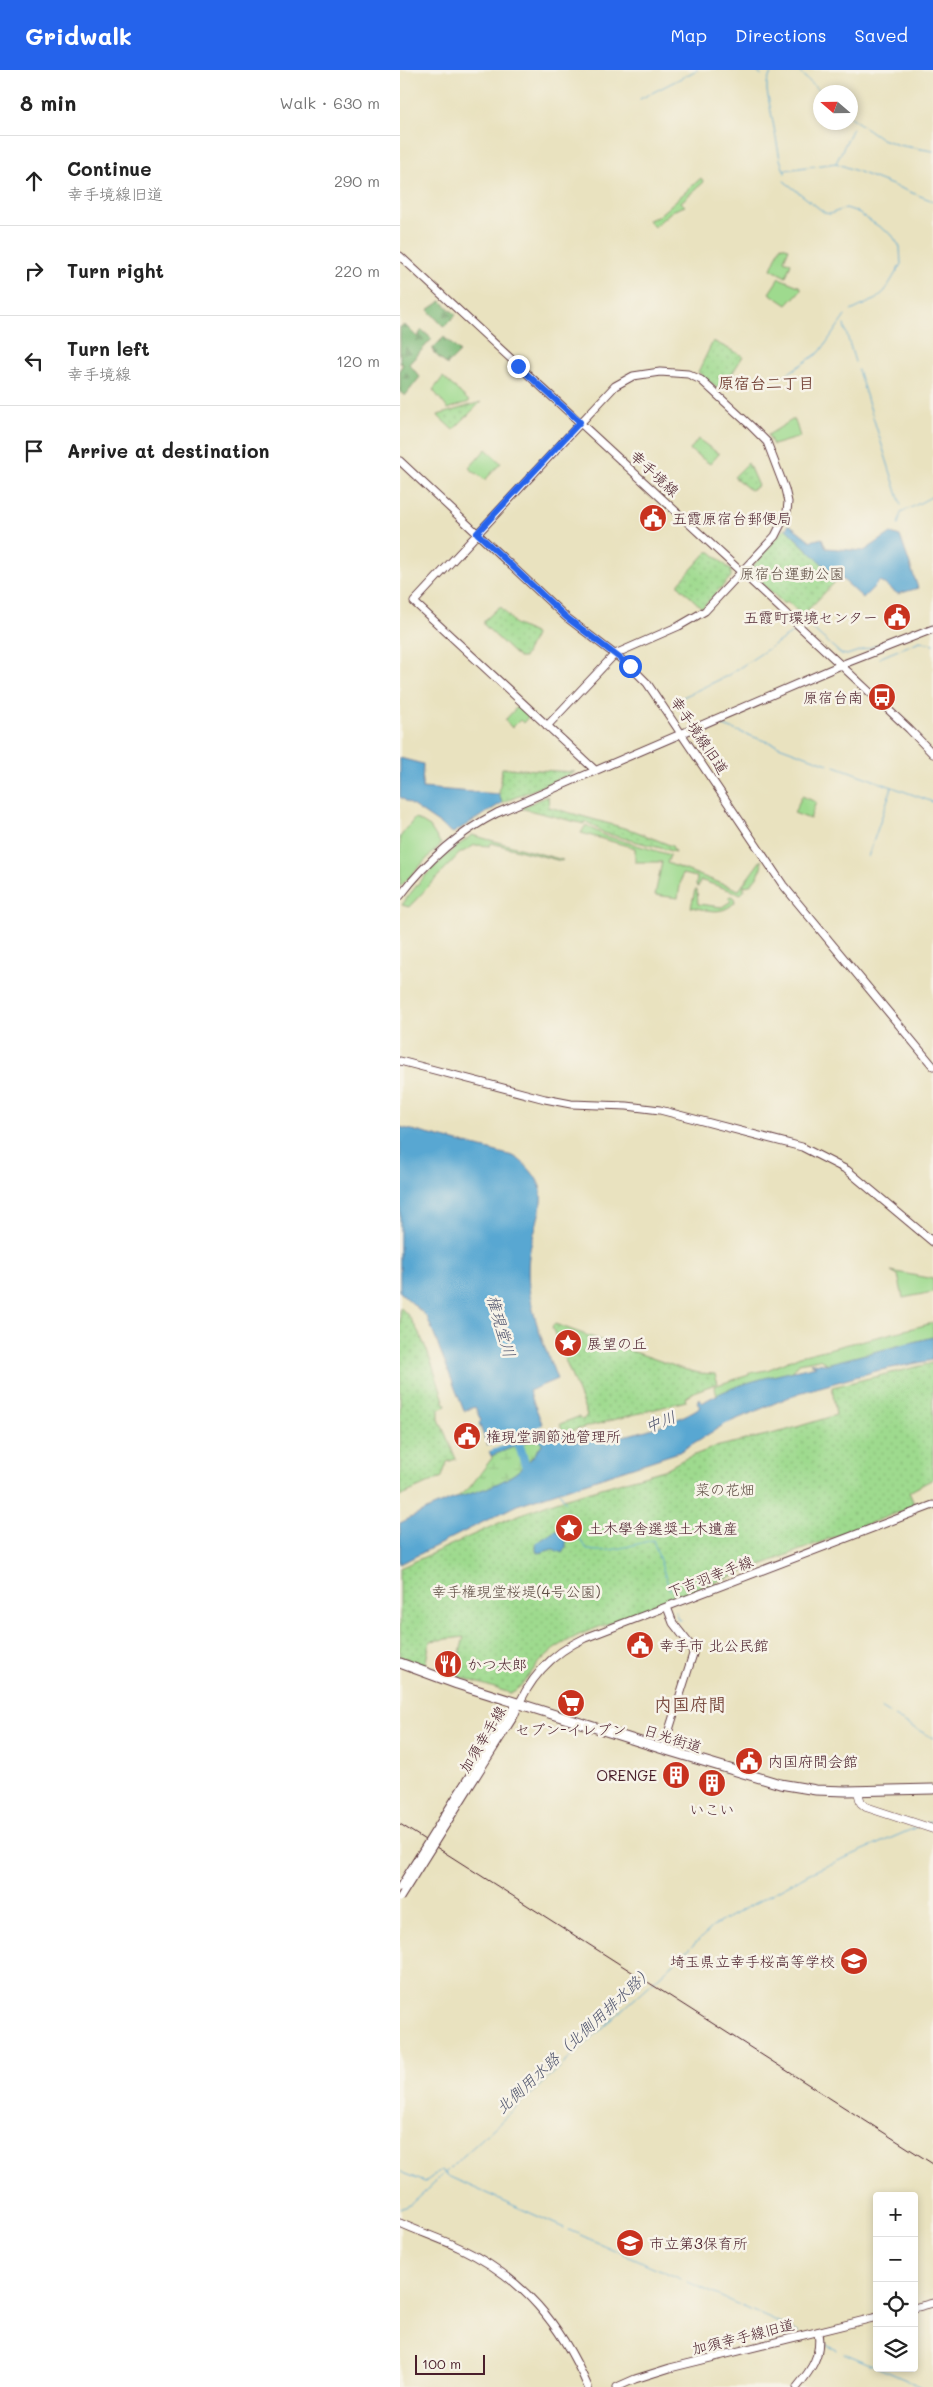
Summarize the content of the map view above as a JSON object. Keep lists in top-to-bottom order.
{
  "streets": {
    "highway": ["日光街道"],
    "street": [
      "幸手境線",
      "幸手境線旧道",
      "下吉羽幸手線",
      "加須幸手線",
      "加須幸手線旧道"
    ]
  },
  "crossings": [
    ["下吉羽幸手線", "日光街道"],
    ["下吉羽幸手線", "加須幸手線"],
    ["日光街道", "加須幸手線"]
  ],
  "districts": ["原宿台二丁目", "内国府間"],
  "water": ["権現堂川", "中川", "北側用水路（北側用排水路）"],
  "parks": ["原宿台運動公園", "菜の花畑", "幸手権現堂桜堤(4号公園)"],
  "places": {
    "public building": [
      "五霞原宿台郵便局",
      "五霞町環境センター",
      "権現堂調節池管理所",
      "幸手市 北公民館",
      "内国府間会館"
    ],
    "bus stop": ["原宿台南"],
    "place": ["展望の丘", "土木學舎選奨土木遺産"],
    "restaurant": ["かつ太郎"],
    "supermarket": ["セブン-イレブン"],
    "building": ["ORENGE", "いこい"],
    "school or university": ["埼玉県立幸手桜高等学校", "市立第3保育所"]
  },
  "scale_bar": "100 m",
  "north": "left",
  "page": {
    "header": "Gridwalk",
    "nav": ["Map", "Directions", "Saved"],
    "heading": ["8 min", "Walk · 630 m"],
    "list": [
      ["Continue", "幸手境線旧道", "290 m"],
      ["Turn right", "220 m"],
      ["Turn left", "幸手境線", "120 m"],
      "Arrive at destination"
    ],
    "map_buttons": ["+", "−"],
    "scale": "100 m"
  }
}
